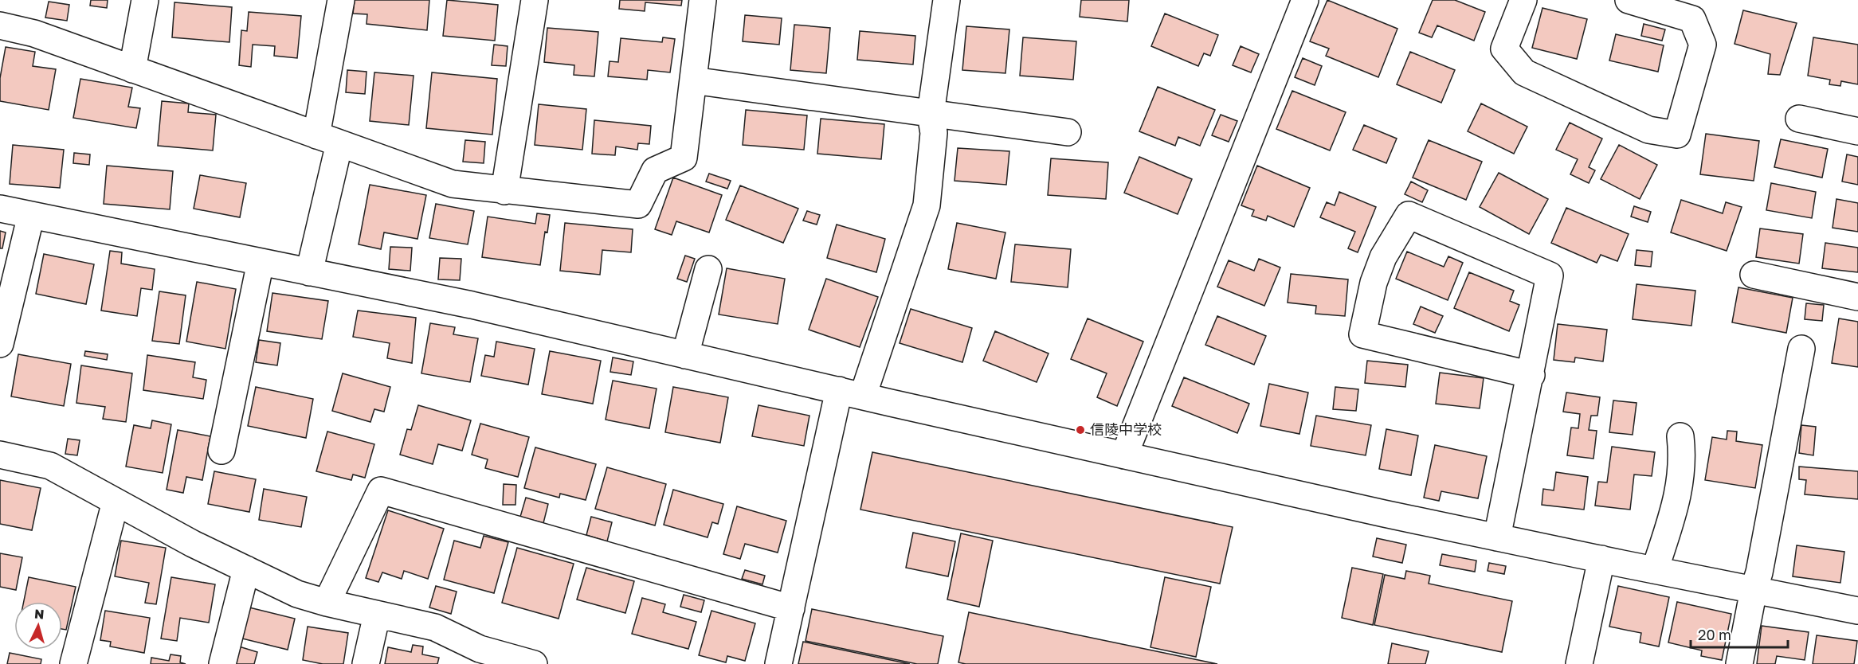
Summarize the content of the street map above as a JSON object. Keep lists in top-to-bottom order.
{
  "places": ["信陵中学校"],
  "scale_bar": "20 m",
  "north": "top"
}
